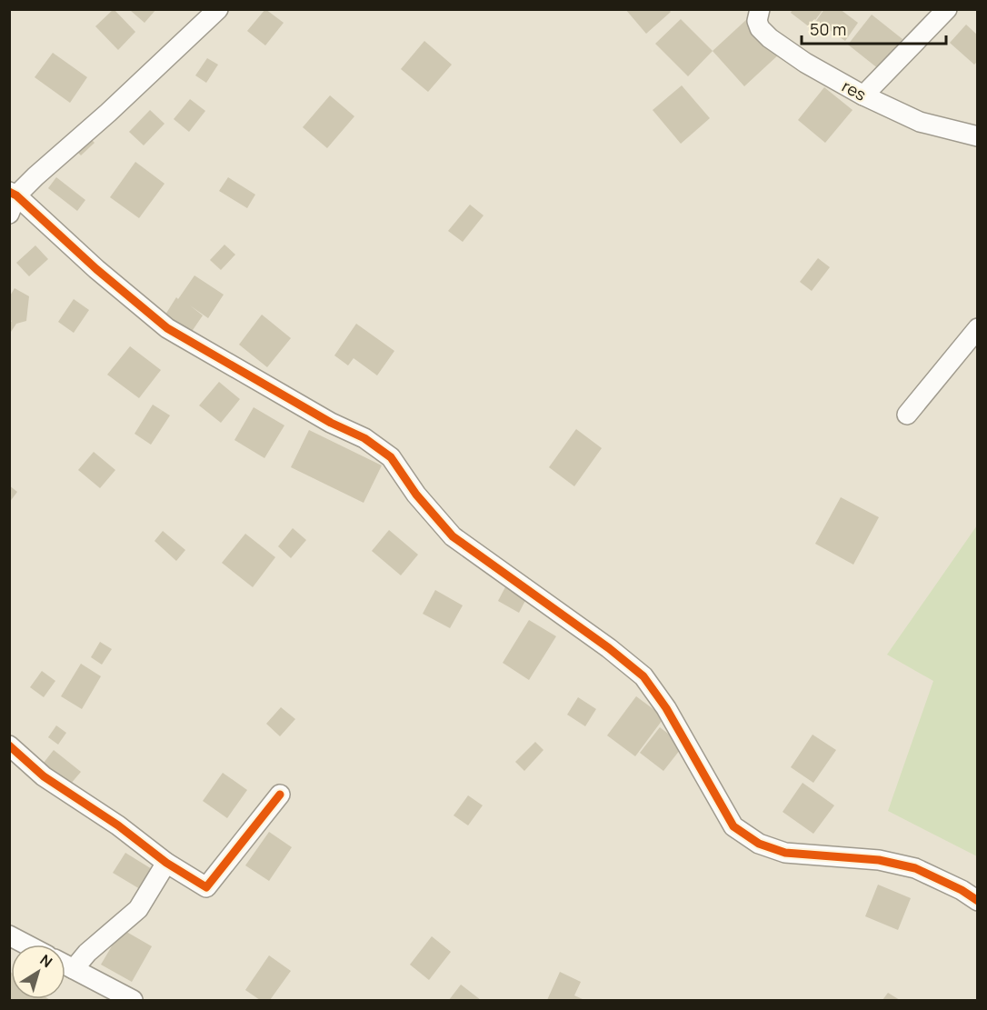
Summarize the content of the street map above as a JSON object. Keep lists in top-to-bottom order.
{
  "streets": {
    "street": ["res"]
  },
  "scale_bar": "50 m",
  "north": "top right"
}
